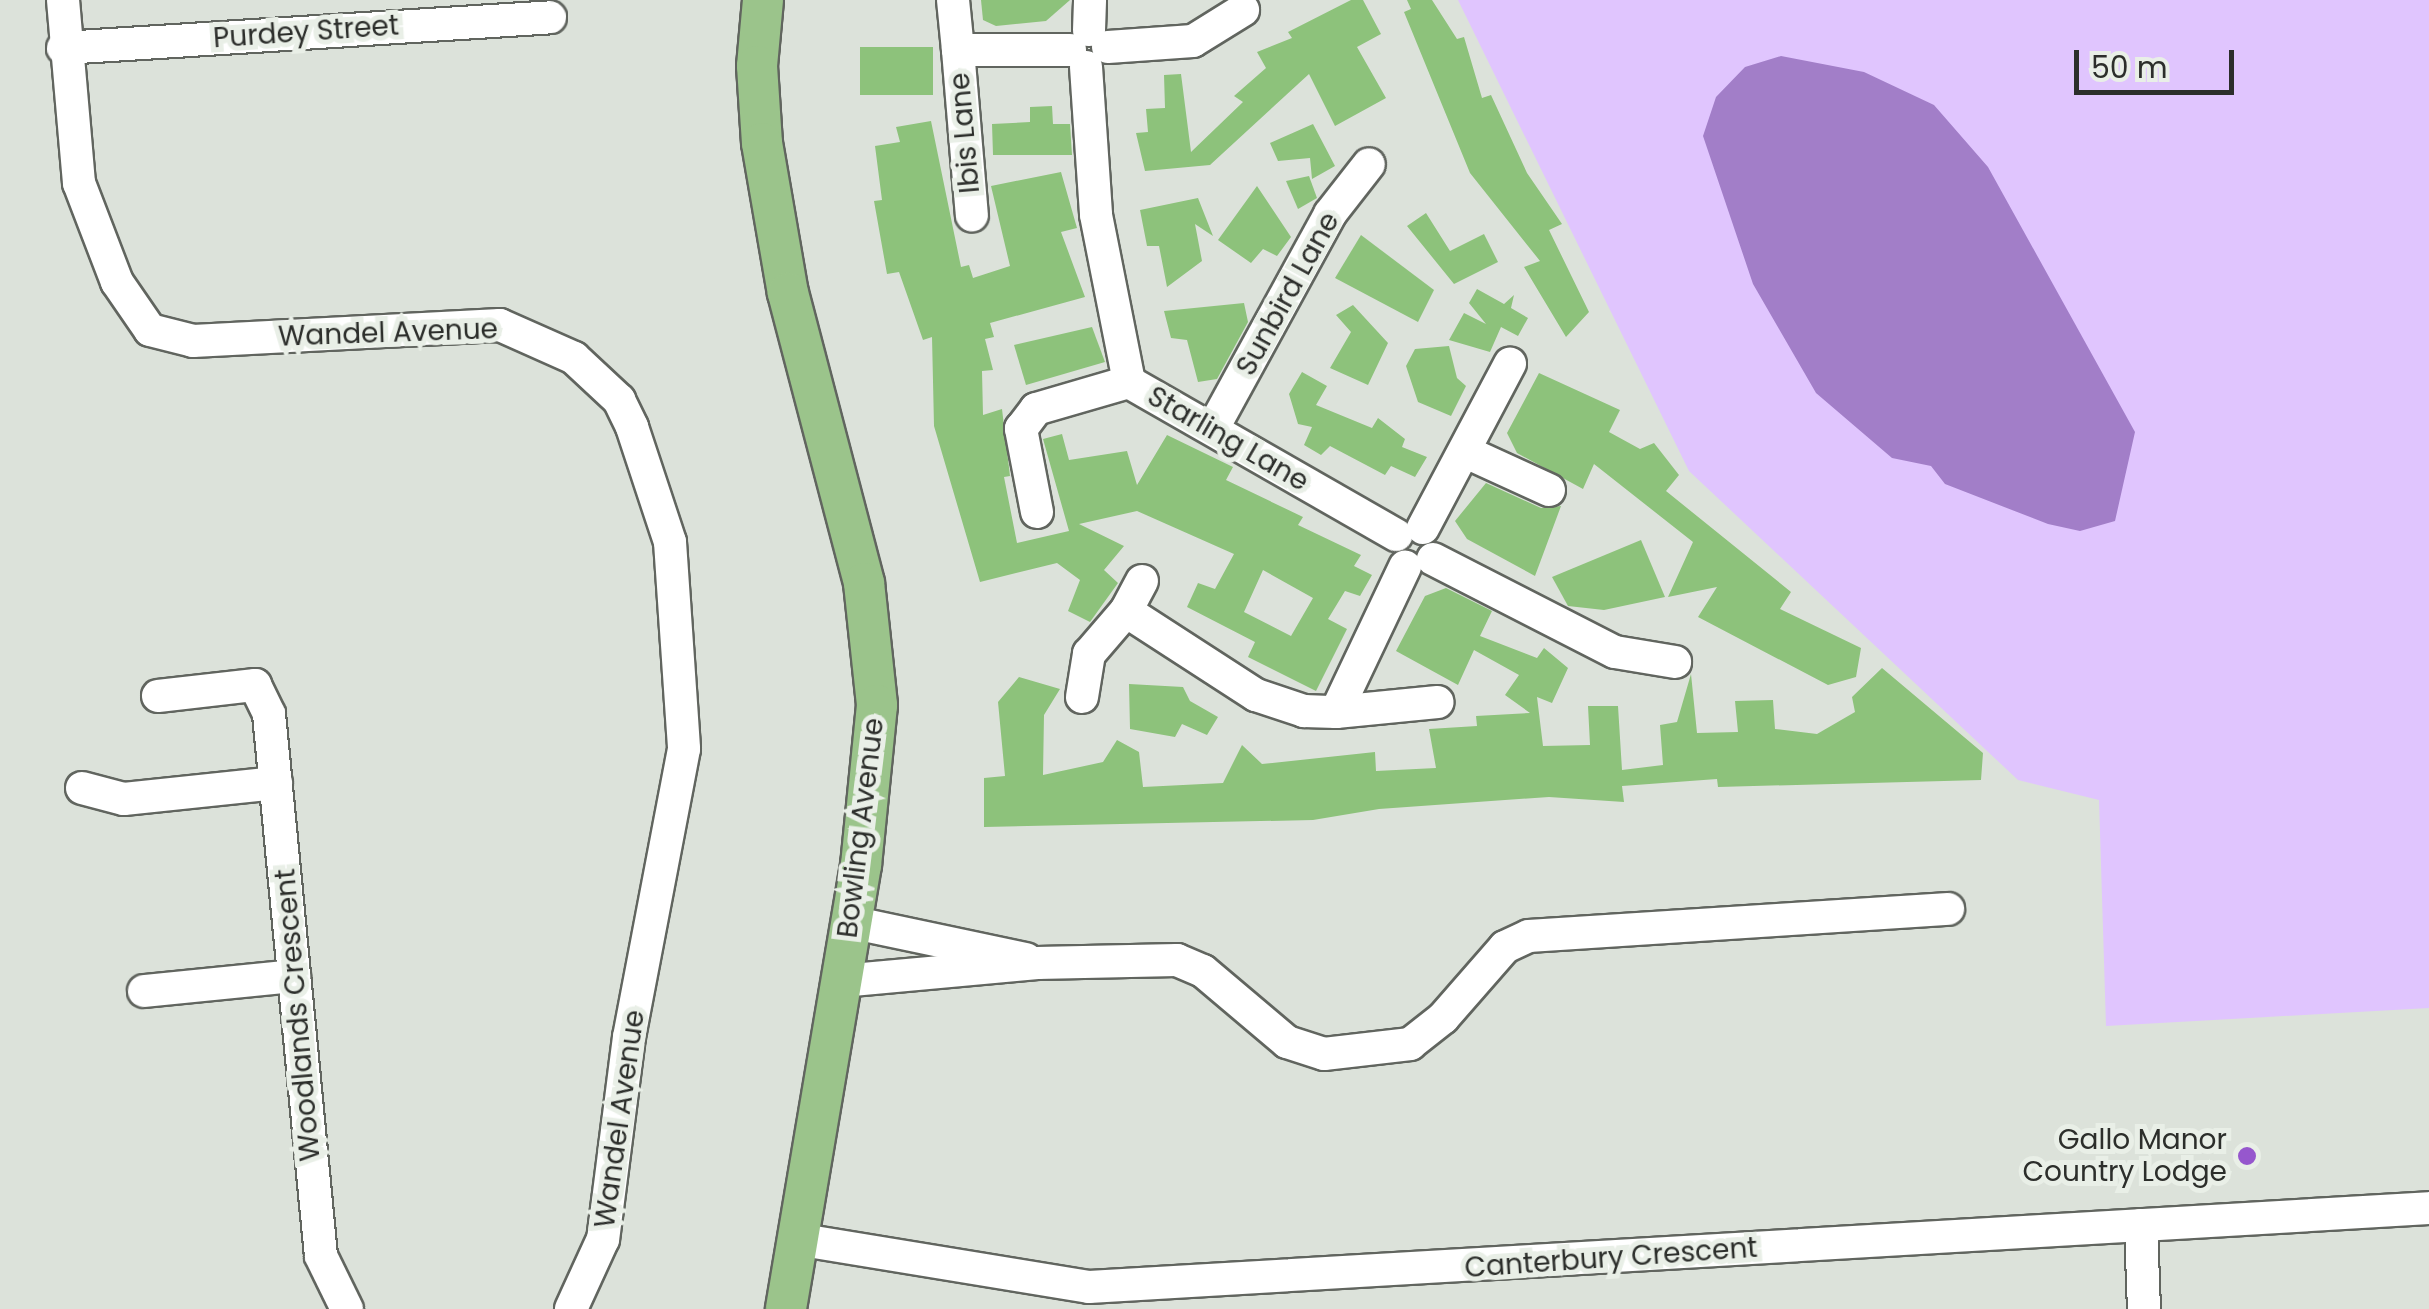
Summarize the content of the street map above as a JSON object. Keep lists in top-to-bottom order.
{
  "streets": {
    "main road": ["Bowling Avenue"],
    "street": [
      "Purdey Street",
      "Ibis Lane",
      "Sunbird Lane",
      "Wandel Avenue",
      "Starling Lane",
      "Woodlands Crescent",
      "Canterbury Crescent"
    ]
  },
  "crossings": [
    ["Purdey Street", "Wandel Avenue"],
    ["Ibis Lane", "Starling Lane"],
    ["Sunbird Lane", "Starling Lane"],
    ["Bowling Avenue", "Canterbury Crescent"]
  ],
  "places": ["Gallo Manor Country Lodge"],
  "scale_bar": "50 m"
}
